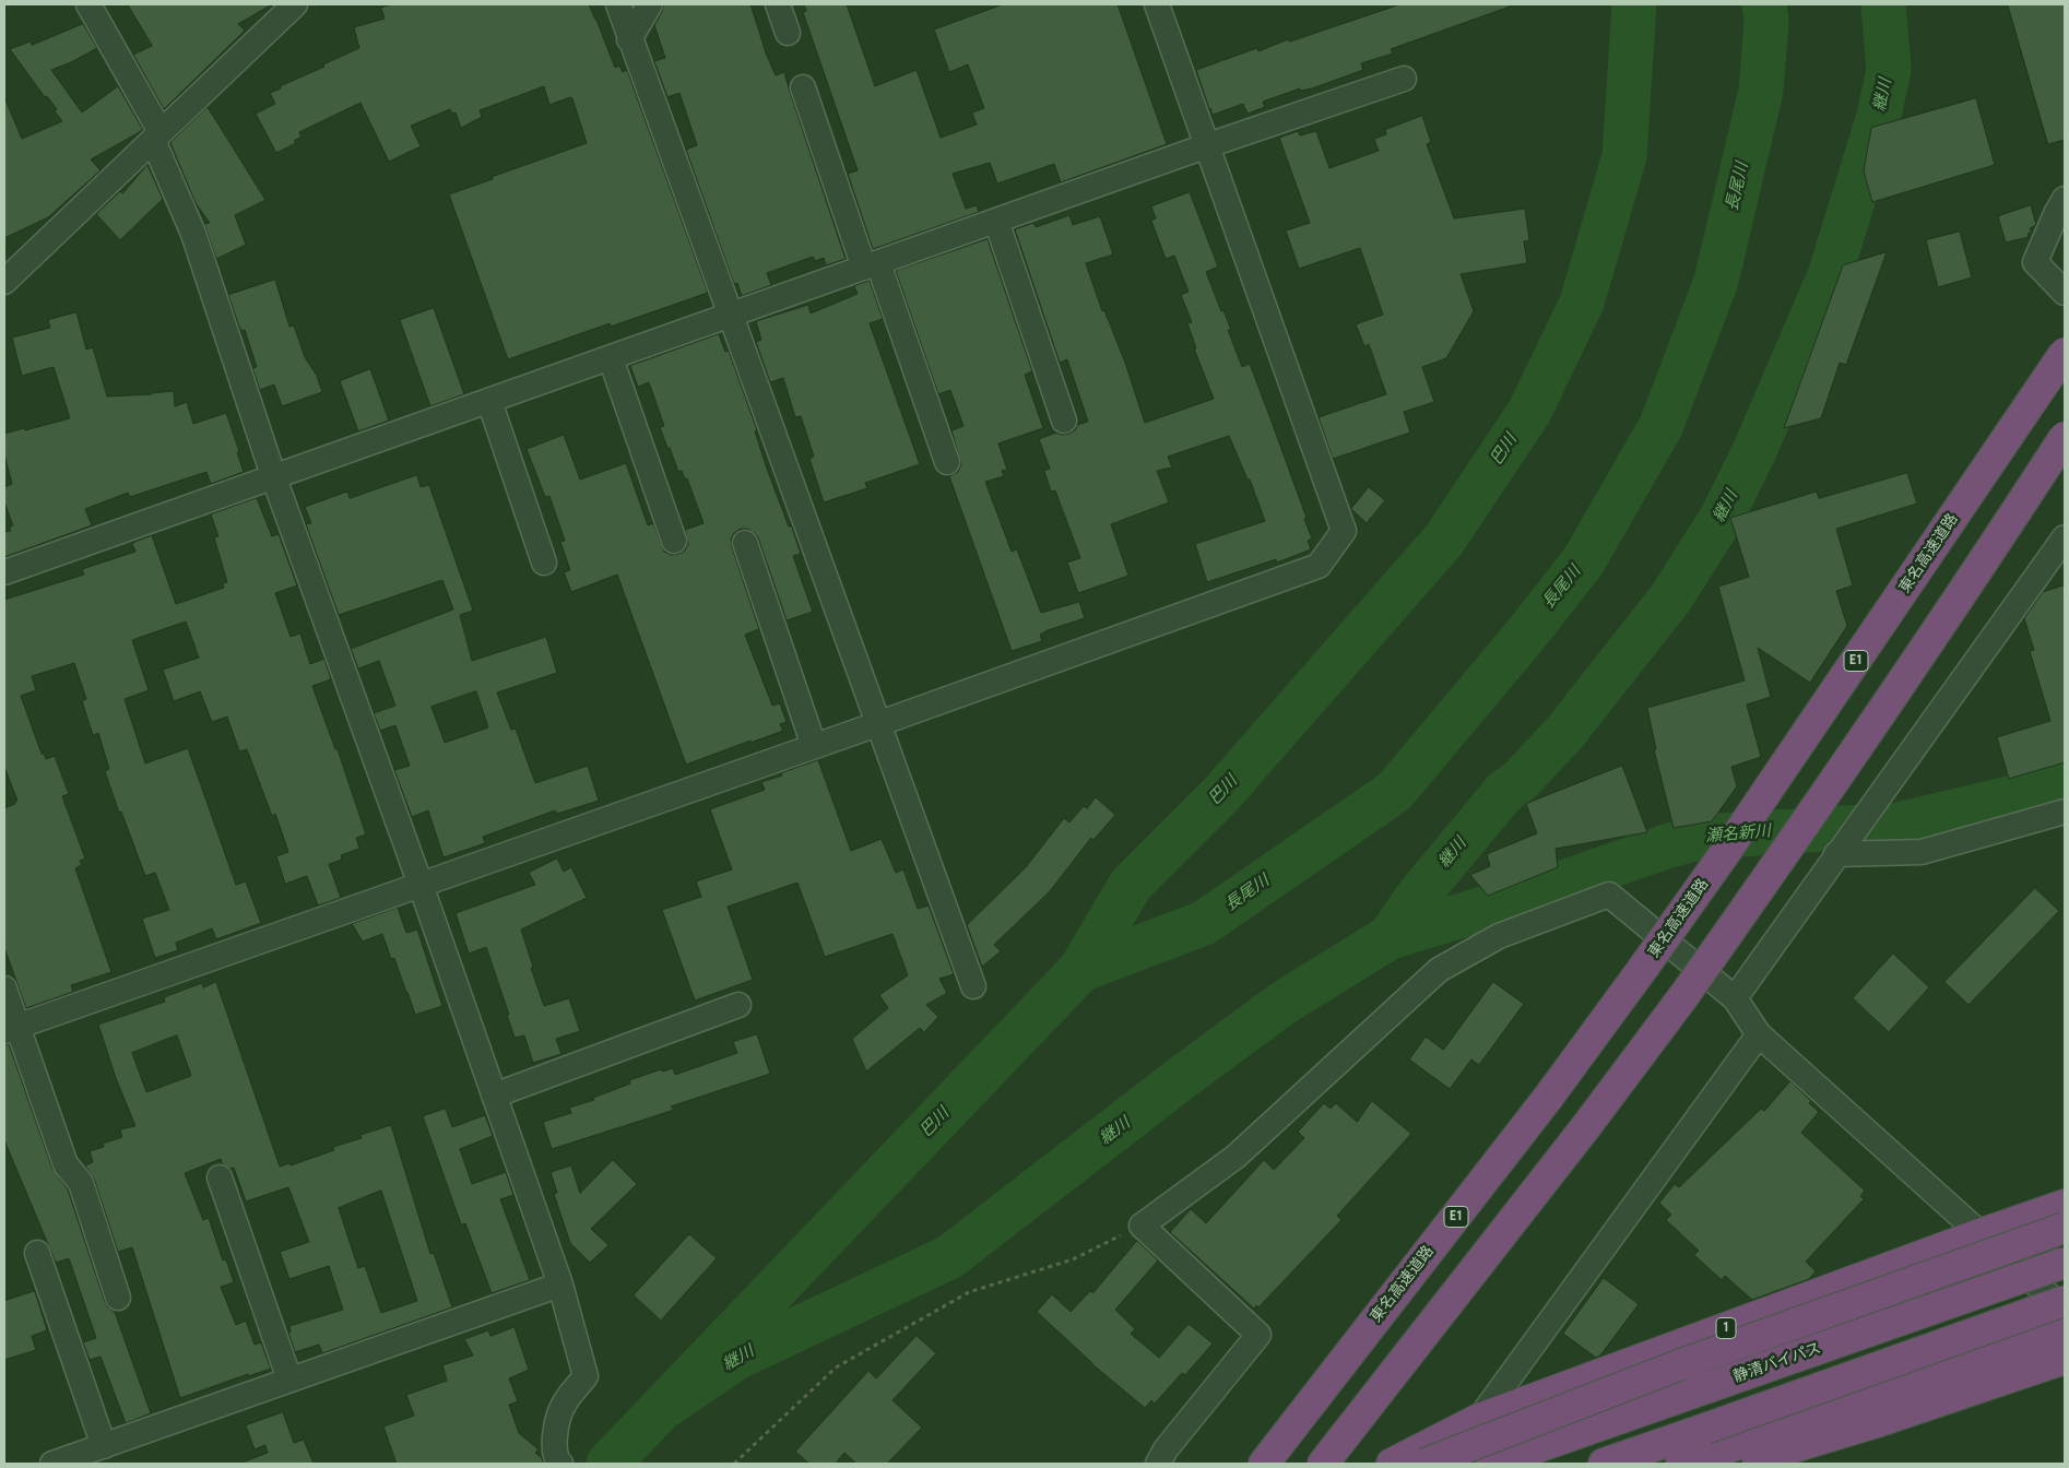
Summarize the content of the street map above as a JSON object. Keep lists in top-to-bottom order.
{
  "streets": {
    "highway": [
      "東名高速道路",
      "E1",
      "1",
      "静清バイパス"
    ]
  },
  "water": [
    "継川",
    "長尾川",
    "巴川",
    "瀬名新川"
  ]
}
